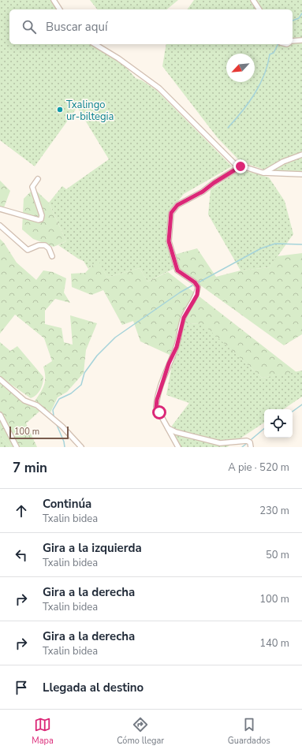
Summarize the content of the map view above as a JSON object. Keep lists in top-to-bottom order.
{
  "places": ["Txalingo ur-biltegia"],
  "scale_bar": "100 m",
  "north": "bottom left",
  "page": {
    "search": "Buscar aquí",
    "scale": "100 m",
    "heading": ["7 min", "A pie · 520 m"],
    "list": [
      ["Continúa", "Txalin bidea", "230 m"],
      ["Gira a la izquierda", "Txalin bidea", "50 m"],
      ["Gira a la derecha", "Txalin bidea", "100 m"],
      ["Gira a la derecha", "Txalin bidea", "140 m"],
      "Llegada al destino"
    ],
    "nav": ["Mapa", "Cómo llegar", "Guardados"]
  }
}
